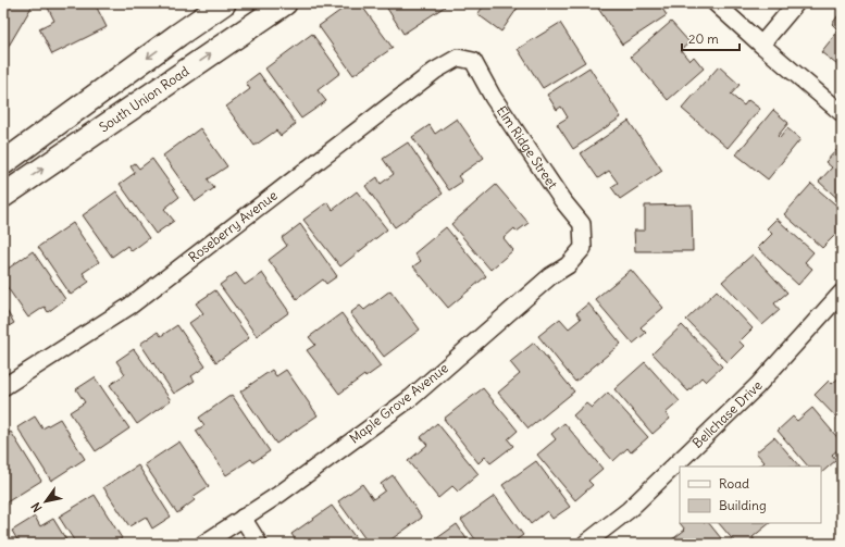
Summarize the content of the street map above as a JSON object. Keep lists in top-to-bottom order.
{
  "streets": {
    "street": [
      "South Union Road",
      "Elm Ridge Street",
      "Roseberry Avenue",
      "Maple Grove Avenue",
      "Bellchase Drive"
    ]
  },
  "crossings": [
    ["Elm Ridge Street", "Roseberry Avenue"],
    ["Elm Ridge Street", "Maple Grove Avenue"]
  ],
  "legend": ["Road", "Building"],
  "scale_bar": "20 m",
  "north": "bottom left"
}
